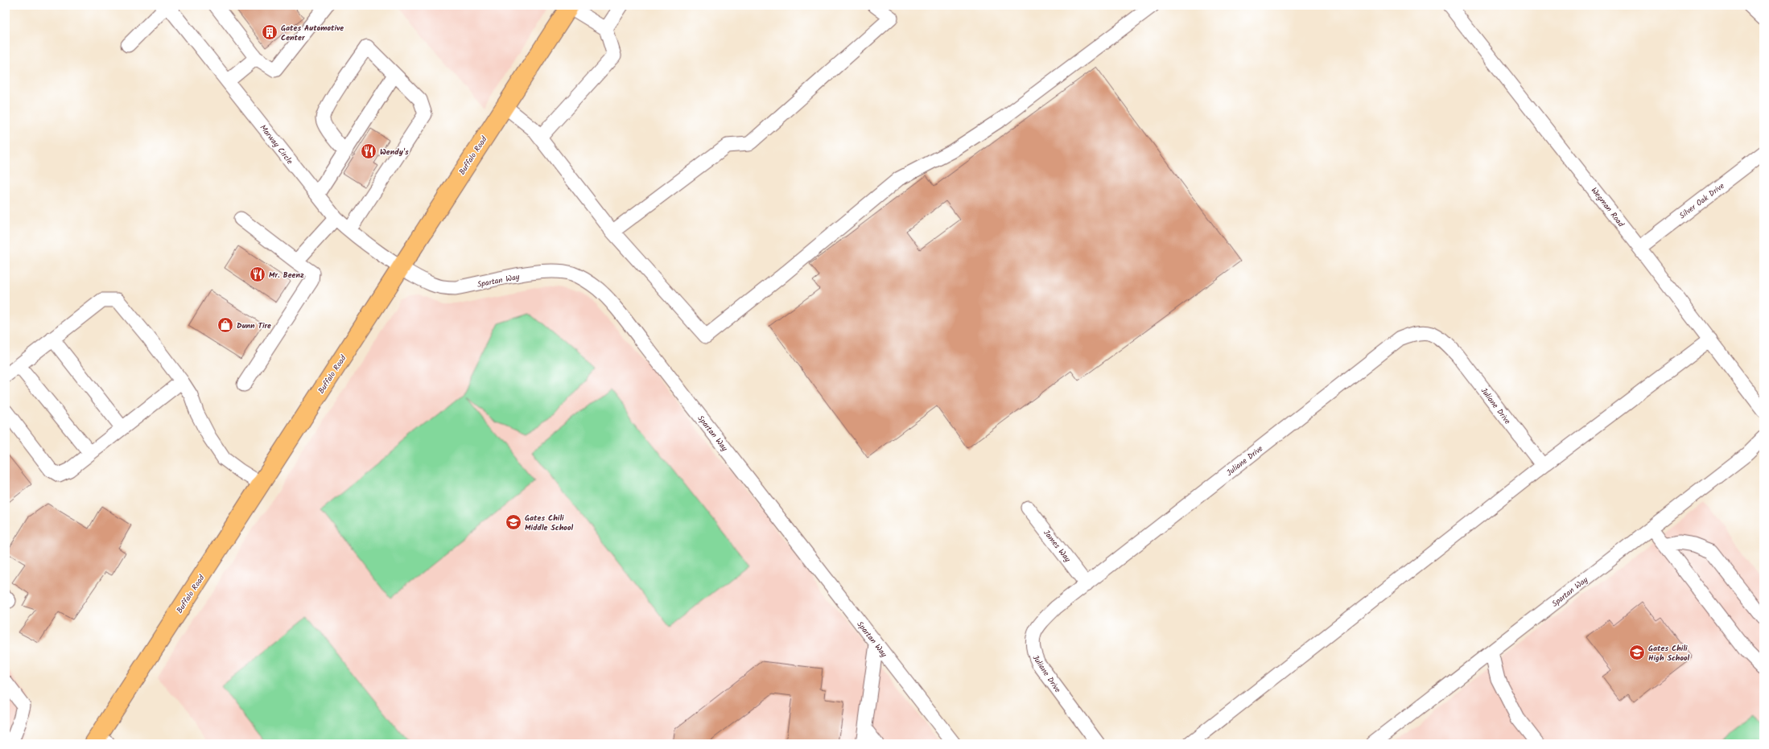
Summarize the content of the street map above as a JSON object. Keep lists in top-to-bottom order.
{
  "streets": {
    "main road": ["Buffalo Road"],
    "street": [
      "Marway Circle",
      "Silver Oak Drive",
      "Wegman Road",
      "Spartan Way",
      "Juliane Drive",
      "James Way"
    ]
  },
  "crossings": [
    ["Marway Circle", "Buffalo Road"],
    ["Marway Circle", "Spartan Way"],
    ["Buffalo Road", "Spartan Way"],
    ["Silver Oak Drive", "Wegman Road"],
    ["Juliane Drive", "James Way"]
  ],
  "places": {
    "building": ["Gates Automotive Center"],
    "restaurant": ["Wendy's", "Mr. Beenz"],
    "shop": ["Dunn Tire"],
    "school or university": ["Gates Chili Middle School", "Gates Chili High School"]
  }
}
